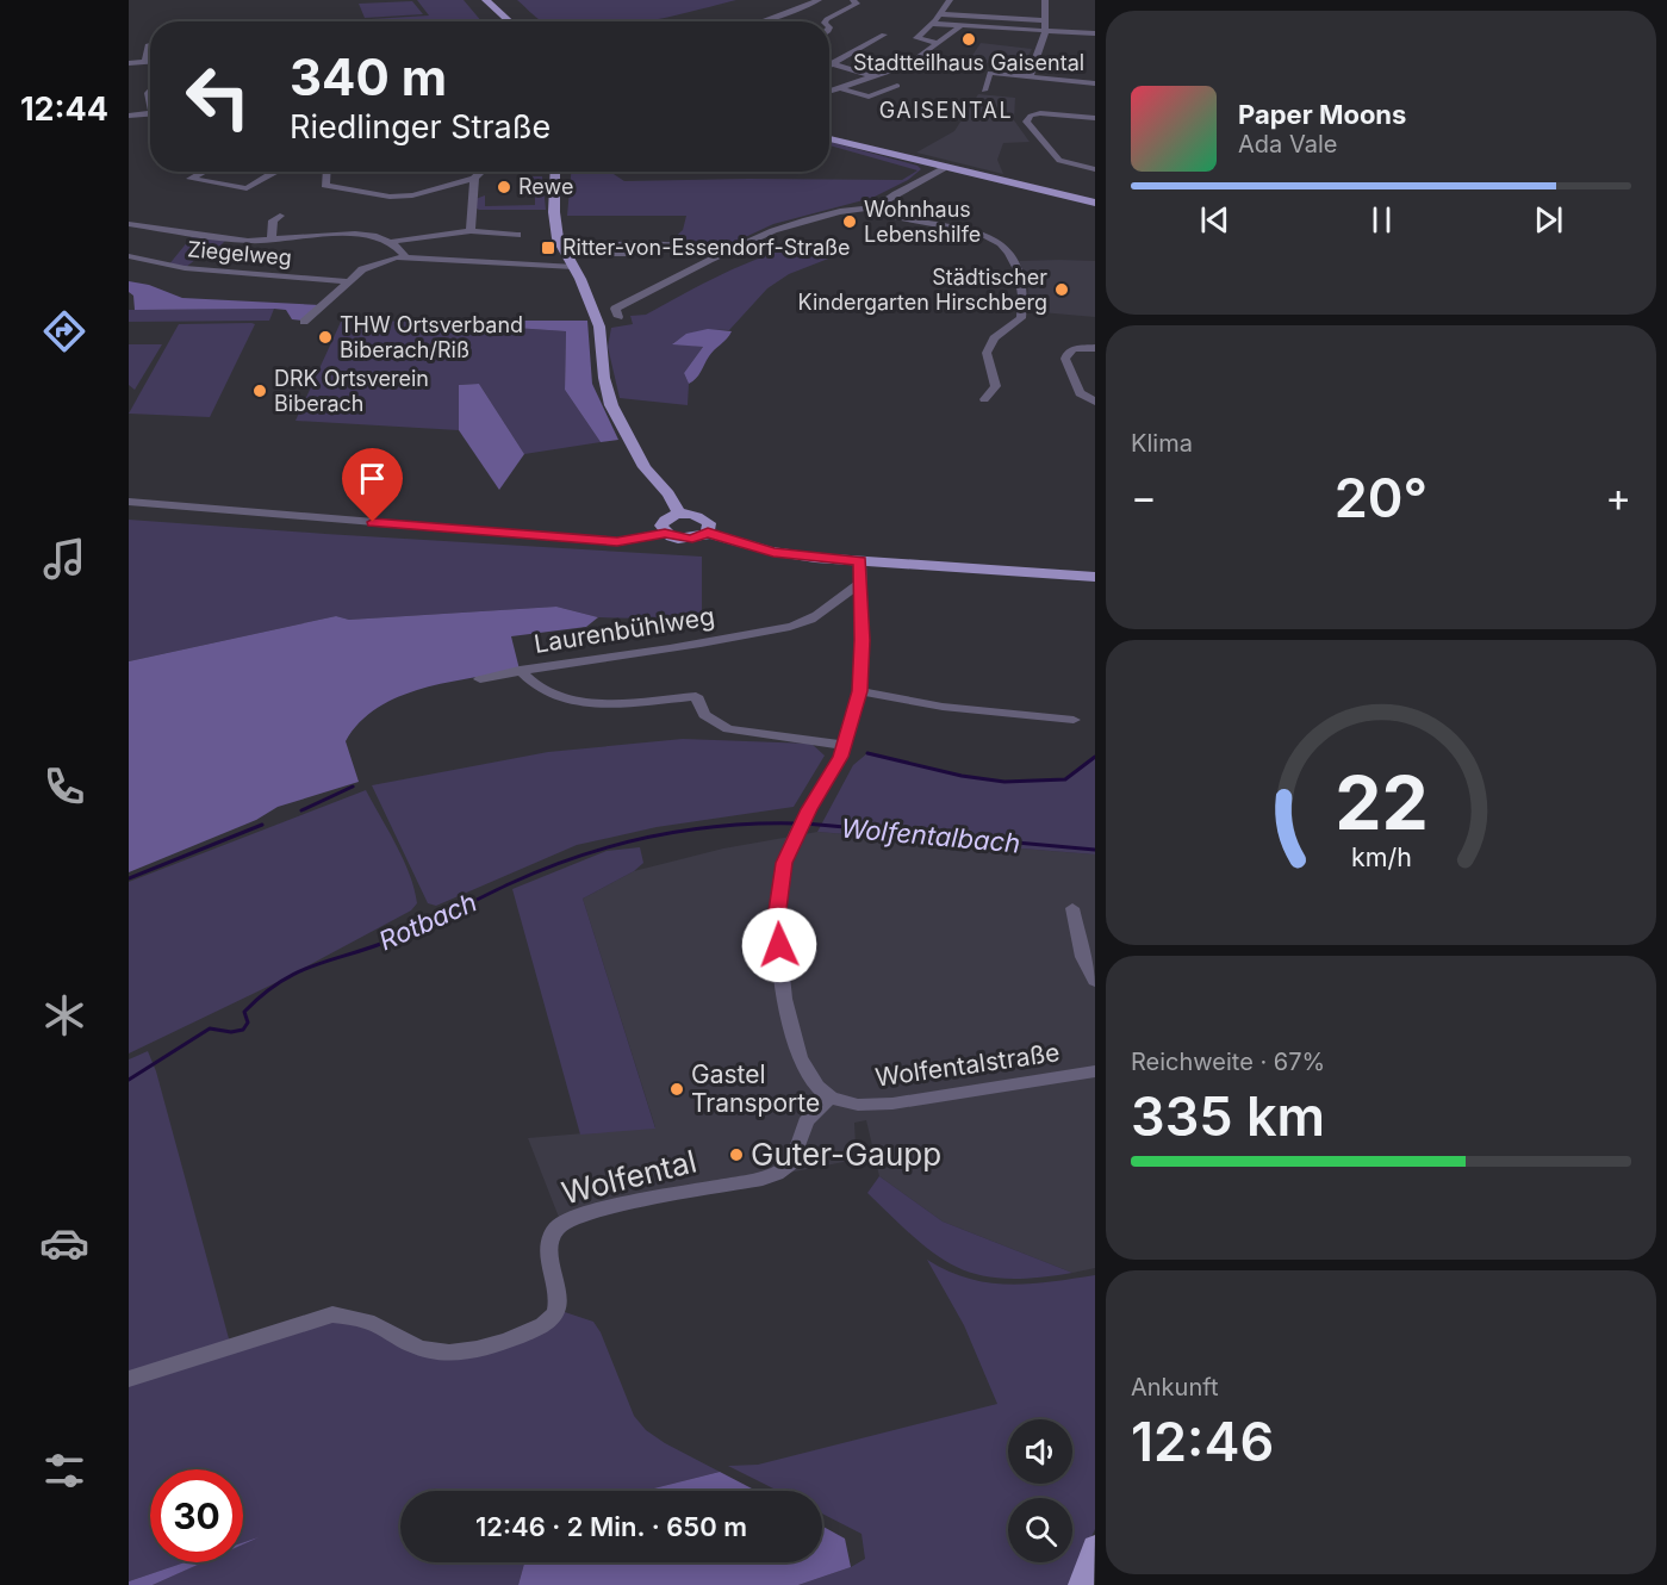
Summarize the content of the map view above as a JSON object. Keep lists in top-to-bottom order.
{
  "streets": {
    "street": [
      "Ziegelweg",
      "Laurenbühlweg",
      "Wolfentalstraße",
      "Wolfental"
    ]
  },
  "crossings": [
    ["Wolfentalstraße", "Wolfental"]
  ],
  "districts": ["GAISENTAL"],
  "water": ["Wolfentalbach", "Rotbach"],
  "places": {
    "other": [
      "Stadtteilhaus Gaisental",
      "Rewe",
      "Wohnhaus Lebenshilfe",
      "Städtischer Kindergarten Hirschberg",
      "THW Ortsverband Biberach/Riß",
      "DRK Ortsverein Biberach",
      "Gastel Transporte",
      "Guter-Gaupp"
    ],
    "transit": ["Ritter-von-Essendorf-Straße"]
  },
  "page": {
    "tabs": "12:44",
    "turn": ["340 m", "Riedlinger Straße"],
    "song": ["Paper Moons", "Ada Vale"],
    "tile": [
      "Klima",
      ["Reichweite · 67%", "335 km"],
      ["Ankunft", "12:46"]
    ],
    "heat": ["−", "20°", "+"],
    "limit": "30",
    "trip": "12:46 · 2 Min. · 650 m",
    "gauge": ["22", "km/h"]
  }
}
